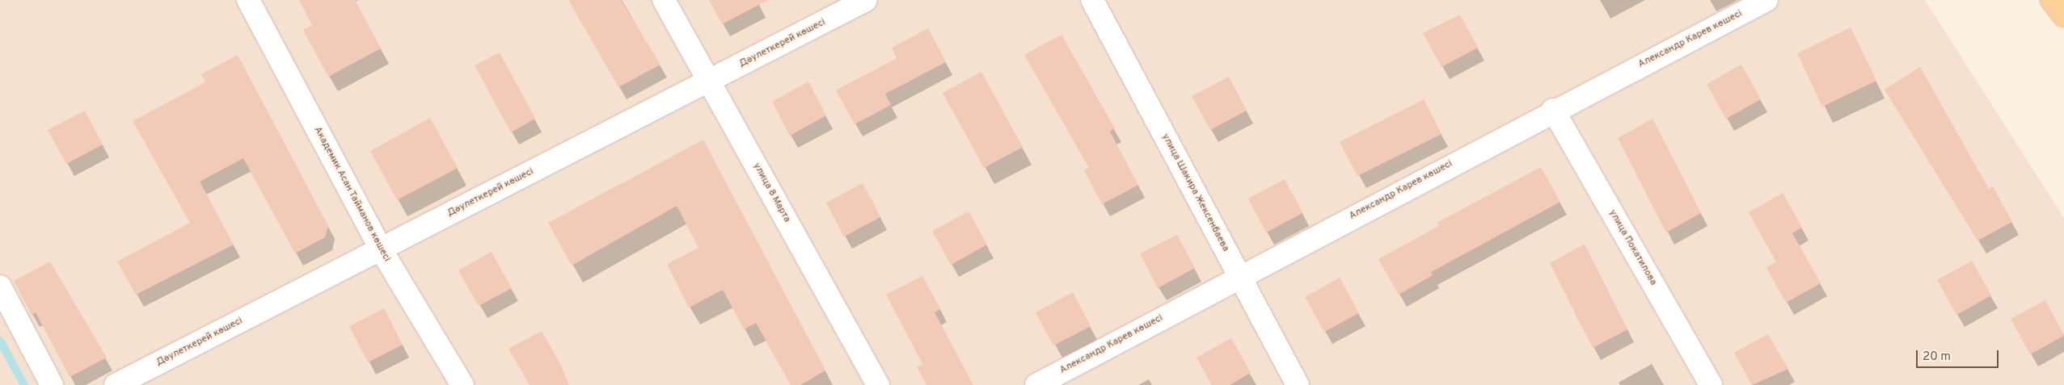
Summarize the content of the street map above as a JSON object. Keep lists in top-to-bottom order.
{
  "streets": {
    "street": [
      "Александр Карев көшесі",
      "Дәулеткерей көшесі",
      "улица 8 Марта",
      "улица Шакира Жексенбаева",
      "Академик Асан Тайманов көшесі",
      "улица Покатилова"
    ]
  },
  "crossings": [
    ["Александр Карев көшесі", "улица Шакира Жексенбаева"],
    ["Александр Карев көшесі", "улица Покатилова"],
    ["Дәулеткерей көшесі", "улица 8 Марта"],
    ["Дәулеткерей көшесі", "Академик Асан Тайманов көшесі"]
  ],
  "scale_bar": "20 m"
}
